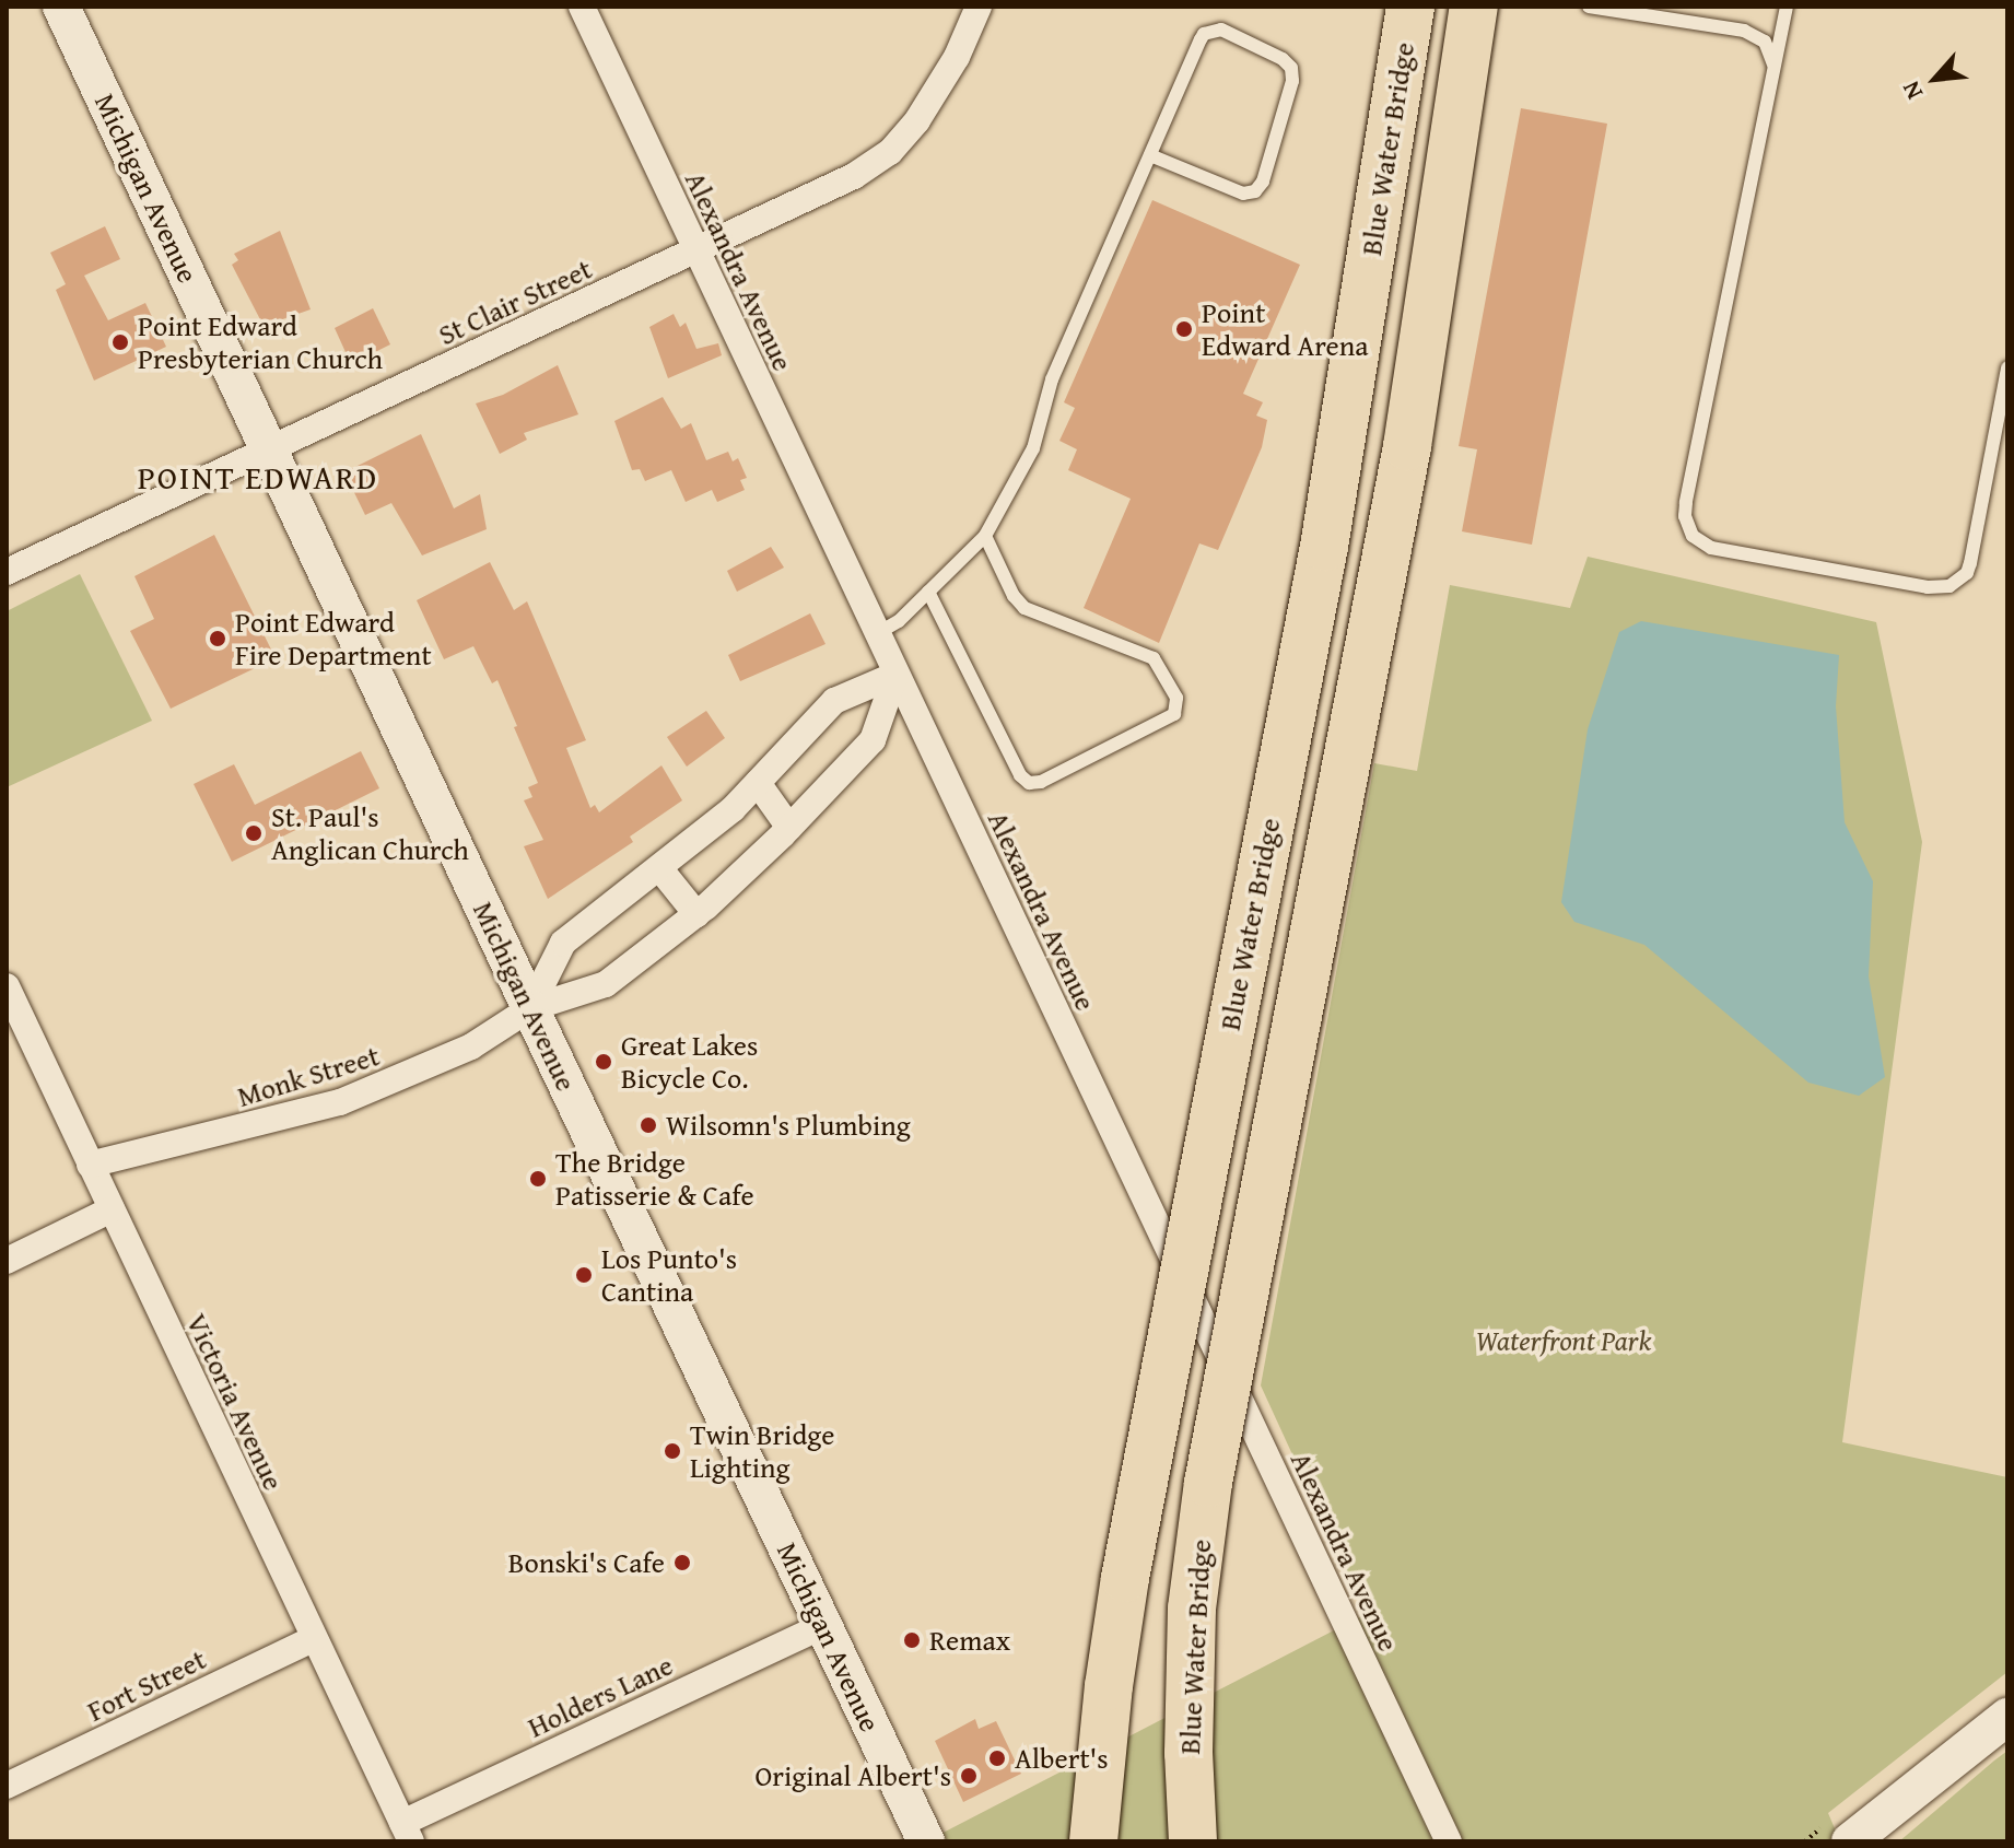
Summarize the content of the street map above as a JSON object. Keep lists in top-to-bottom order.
{
  "streets": {
    "highway": ["Blue Water Bridge"],
    "street": [
      "Michigan Avenue",
      "Alexandra Avenue",
      "St Clair Street",
      "Monk Street",
      "Victoria Avenue",
      "Fort Street",
      "Holders Lane"
    ]
  },
  "crossings": [
    ["Michigan Avenue", "St Clair Street"],
    ["Michigan Avenue", "Monk Street"],
    ["Michigan Avenue", "Holders Lane"],
    ["Alexandra Avenue", "St Clair Street"],
    ["Alexandra Avenue", "Monk Street"],
    ["Monk Street", "Victoria Avenue"],
    ["Victoria Avenue", "Fort Street"],
    ["Victoria Avenue", "Holders Lane"]
  ],
  "districts": ["POINT EDWARD"],
  "parks": ["Waterfront Park"],
  "places": [
    "Point Edward Arena",
    "Point Edward Presbyterian Church",
    "Point Edward Fire Department",
    "St. Paul's Anglican Church",
    "Great Lakes Bicycle Co.",
    "Wilsomn's Plumbing",
    "The Bridge Patisserie & Cafe",
    "Los Punto's Cantina",
    "Twin Bridge Lighting",
    "Bonski's Cafe",
    "Remax",
    "Albert's",
    "Original Albert's"
  ],
  "north": "bottom left"
}
